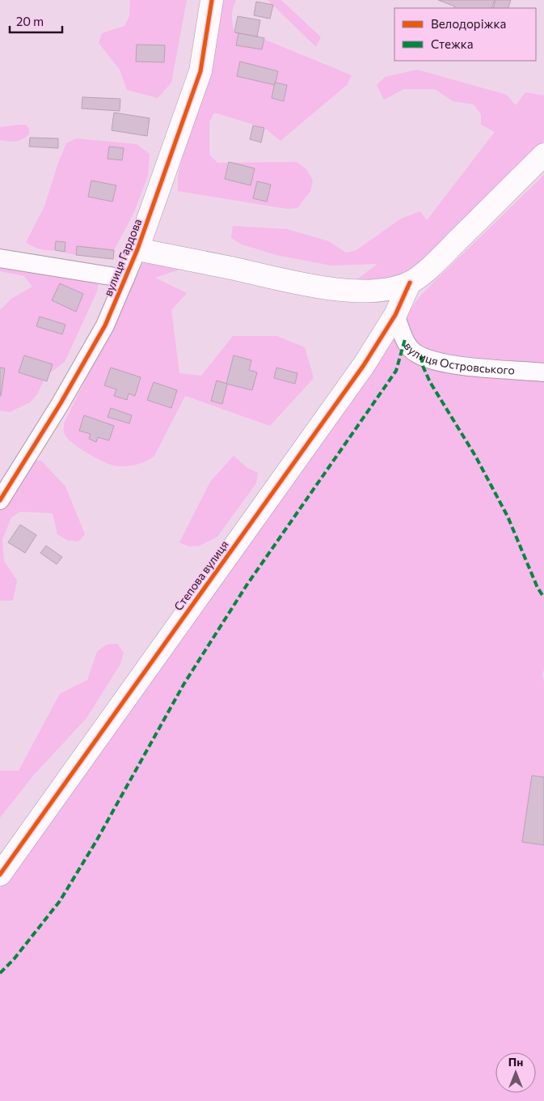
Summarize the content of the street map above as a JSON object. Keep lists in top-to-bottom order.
{
  "streets": {
    "street": ["вулиця Гардова", "вулиця Островського", "Степова вулиця"]
  },
  "crossings": [
    ["вулиця Островського", "Степова вулиця"]
  ],
  "legend": ["Велодоріжка", "Стежка"],
  "scale_bar": "20 m",
  "north": "top"
}
